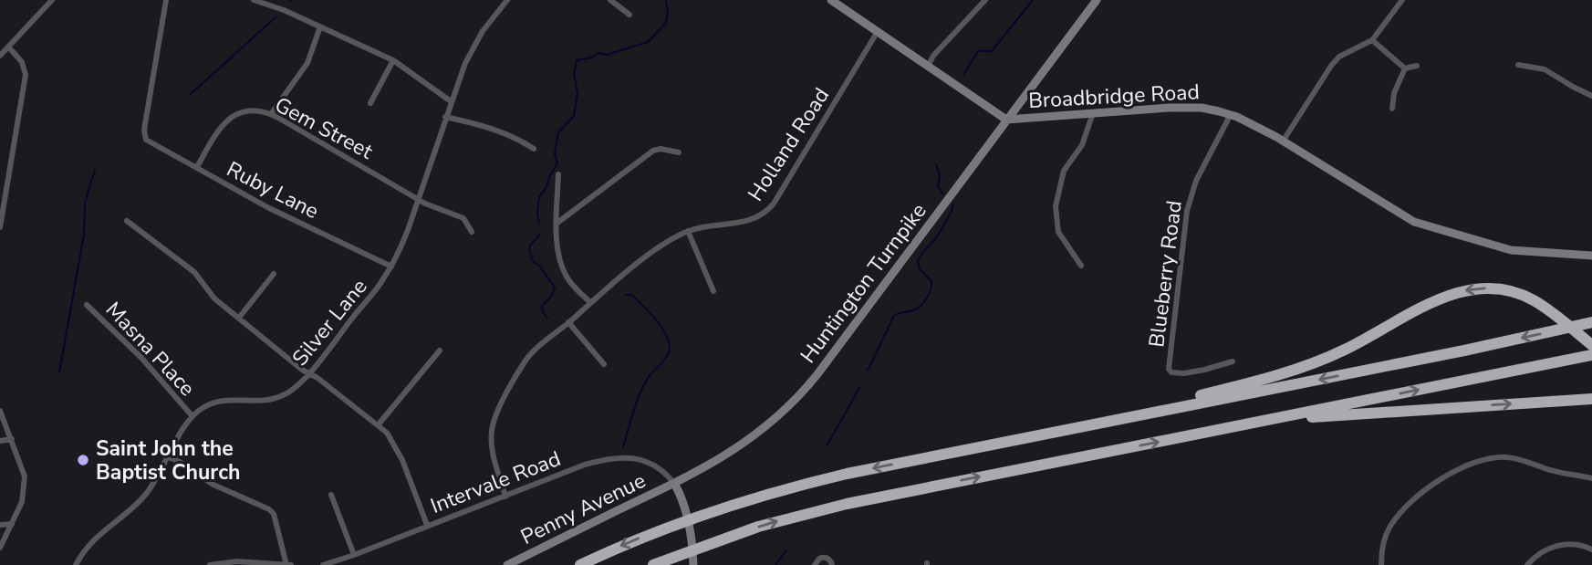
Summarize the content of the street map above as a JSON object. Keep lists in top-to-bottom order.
{
  "streets": {
    "main road": ["Broadbridge Road", "Huntington Turnpike", "Penny Avenue"],
    "street": [
      "Gem Street",
      "Holland Road",
      "Ruby Lane",
      "Blueberry Road",
      "Silver Lane",
      "Masna Place",
      "Intervale Road"
    ]
  },
  "crossings": [
    ["Broadbridge Road", "Holland Road"],
    ["Broadbridge Road", "Blueberry Road"],
    ["Broadbridge Road", "Huntington Turnpike"],
    ["Gem Street", "Ruby Lane"],
    ["Gem Street", "Silver Lane"],
    ["Holland Road", "Intervale Road"],
    ["Ruby Lane", "Silver Lane"],
    ["Huntington Turnpike", "Intervale Road"],
    ["Huntington Turnpike", "Penny Avenue"],
    ["Silver Lane", "Masna Place"],
    ["Intervale Road", "Penny Avenue"]
  ],
  "places": ["Saint John the Baptist Church"]
}
